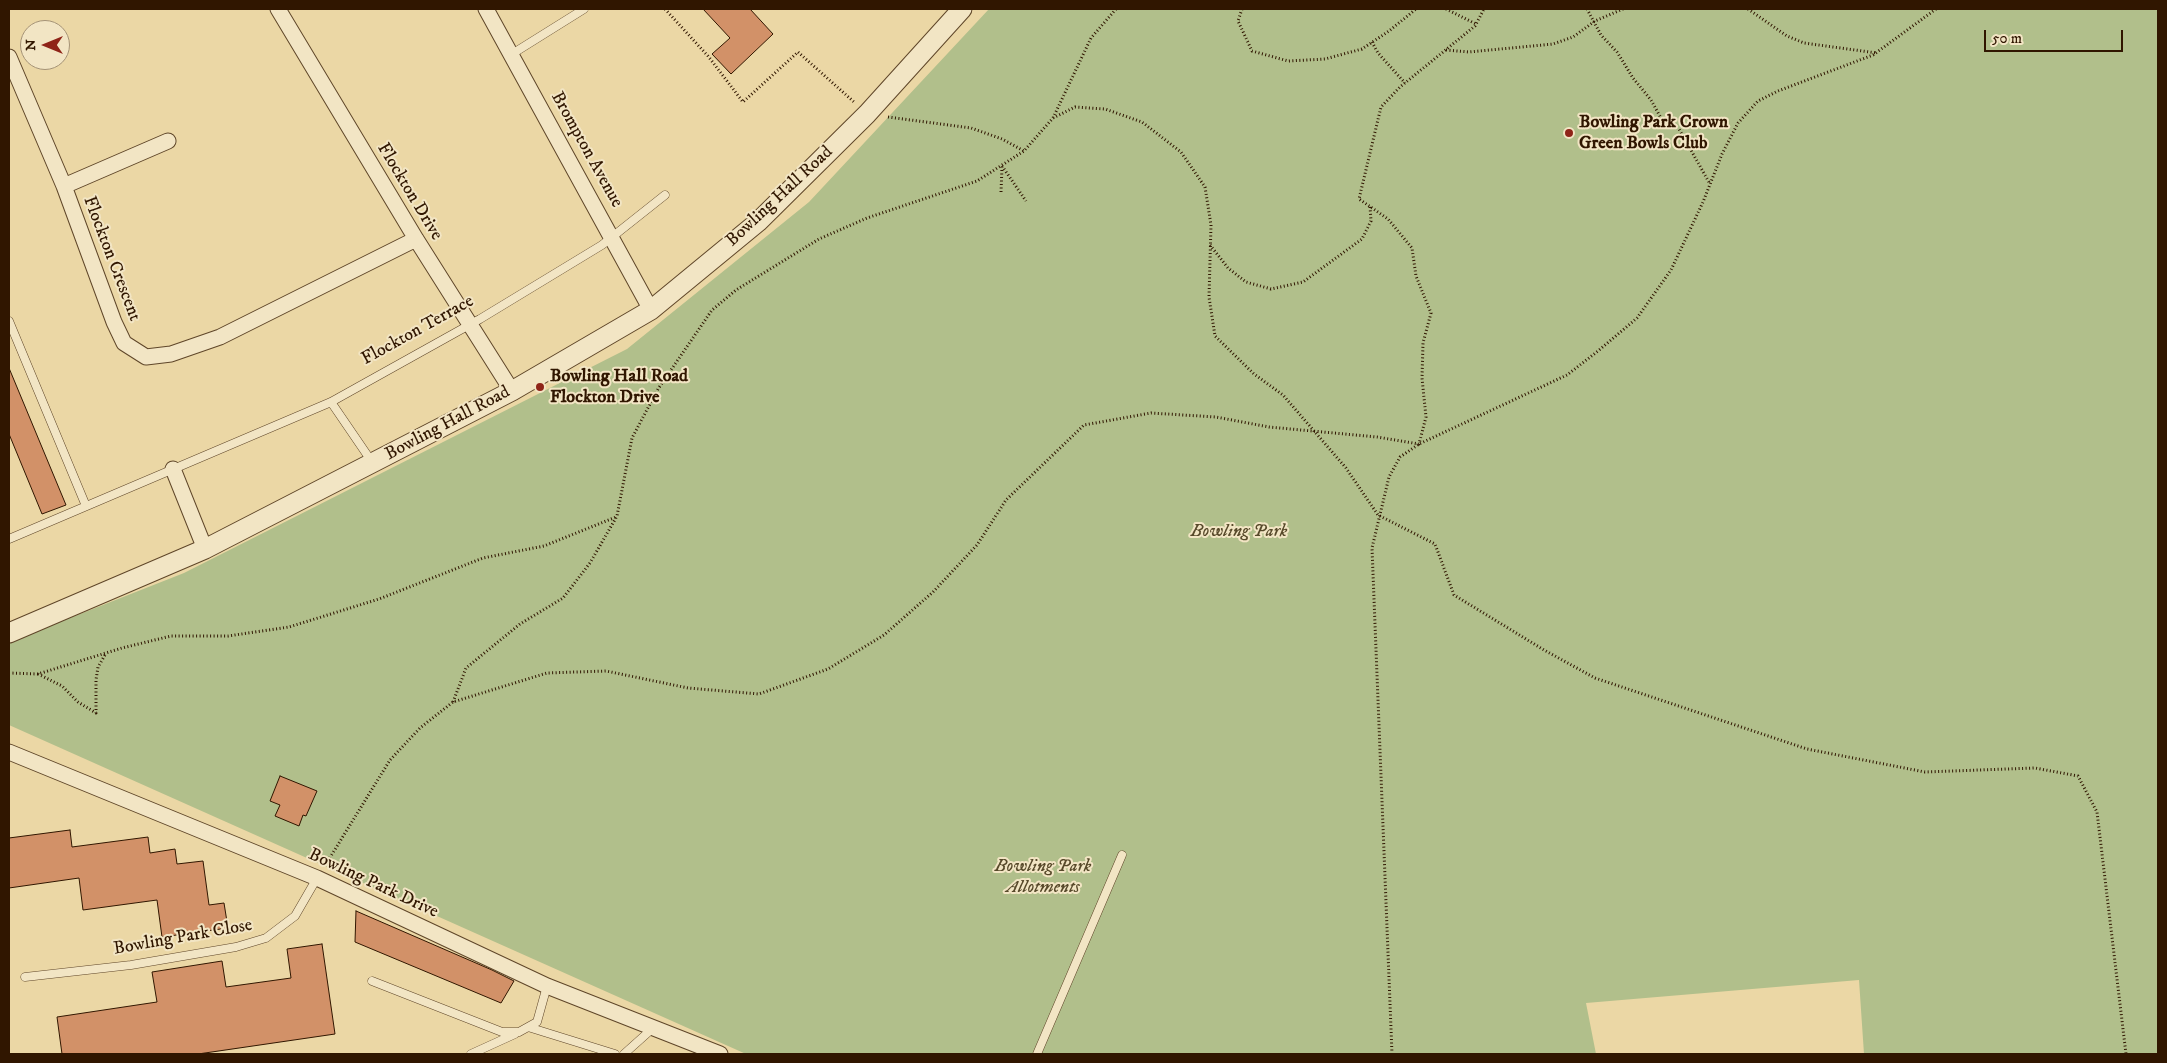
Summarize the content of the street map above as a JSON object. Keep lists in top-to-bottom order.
{
  "streets": {
    "street": [
      "Brompton Avenue",
      "Flockton Drive",
      "Bowling Hall Road",
      "Flockton Crescent",
      "Bowling Park Drive"
    ],
    "lane": ["Flockton Terrace", "Bowling Park Close"]
  },
  "crossings": [
    ["Brompton Avenue", "Bowling Hall Road"],
    ["Brompton Avenue", "Flockton Terrace"],
    ["Flockton Drive", "Bowling Hall Road"],
    ["Flockton Drive", "Flockton Crescent"],
    ["Flockton Drive", "Flockton Terrace"],
    ["Bowling Park Drive", "Bowling Park Close"]
  ],
  "parks": ["Bowling Park", "Bowling Park Allotments"],
  "places": ["Bowling Park Crown Green Bowls Club", "Bowling Hall Road Flockton Drive"],
  "scale_bar": "50 m",
  "north": "left"
}
